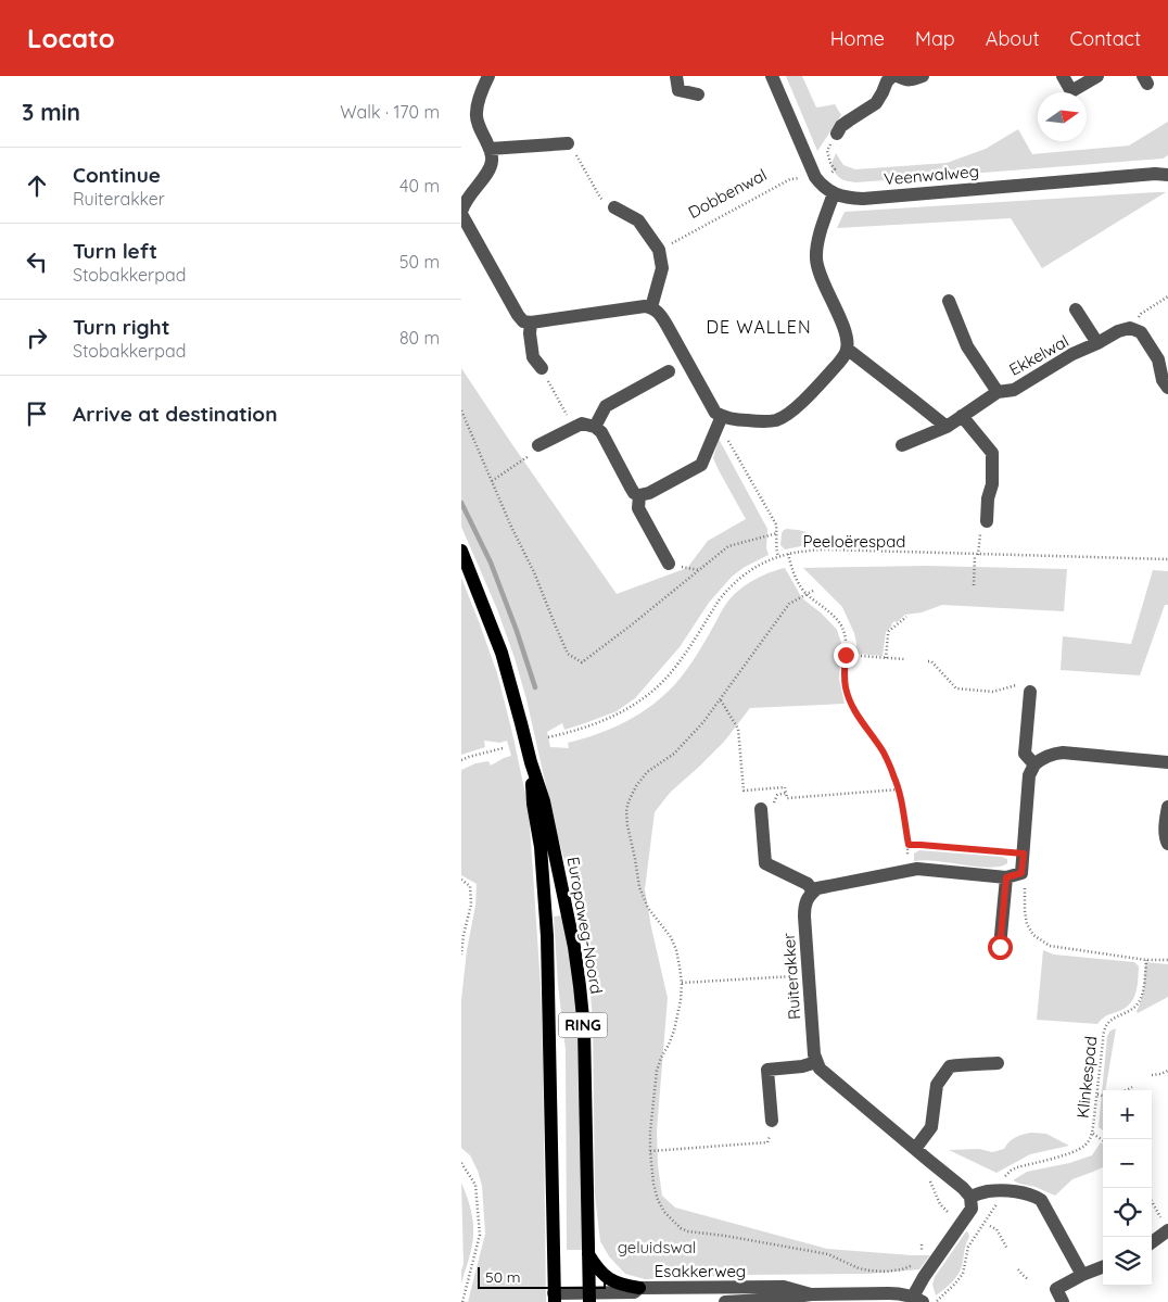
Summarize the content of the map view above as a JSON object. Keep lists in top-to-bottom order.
{
  "streets": {
    "main road": ["Europaweg-Noord", "RING"],
    "street": [
      "Veenwalweg",
      "Ekkelwal",
      "Ruiterakker",
      "Esakkerweg"
    ],
    "path": ["Dobbenwal", "Peeloërespad", "Klinkespad"]
  },
  "crossings": [
    ["Europaweg-Noord", "Esakkerweg"]
  ],
  "districts": ["DE WALLEN"],
  "parks": ["geluidswal"],
  "scale_bar": "50 m",
  "north": "right",
  "page": {
    "header": "Locato",
    "nav": [
      "Home",
      "Map",
      "About",
      "Contact"
    ],
    "heading": ["3 min", "Walk · 170 m"],
    "list": [
      ["Continue", "Ruiterakker", "40 m"],
      ["Turn left", "Stobakkerpad", "50 m"],
      ["Turn right", "Stobakkerpad", "80 m"],
      "Arrive at destination"
    ],
    "map_buttons": ["+", "−"],
    "scale": "50 m"
  }
}
